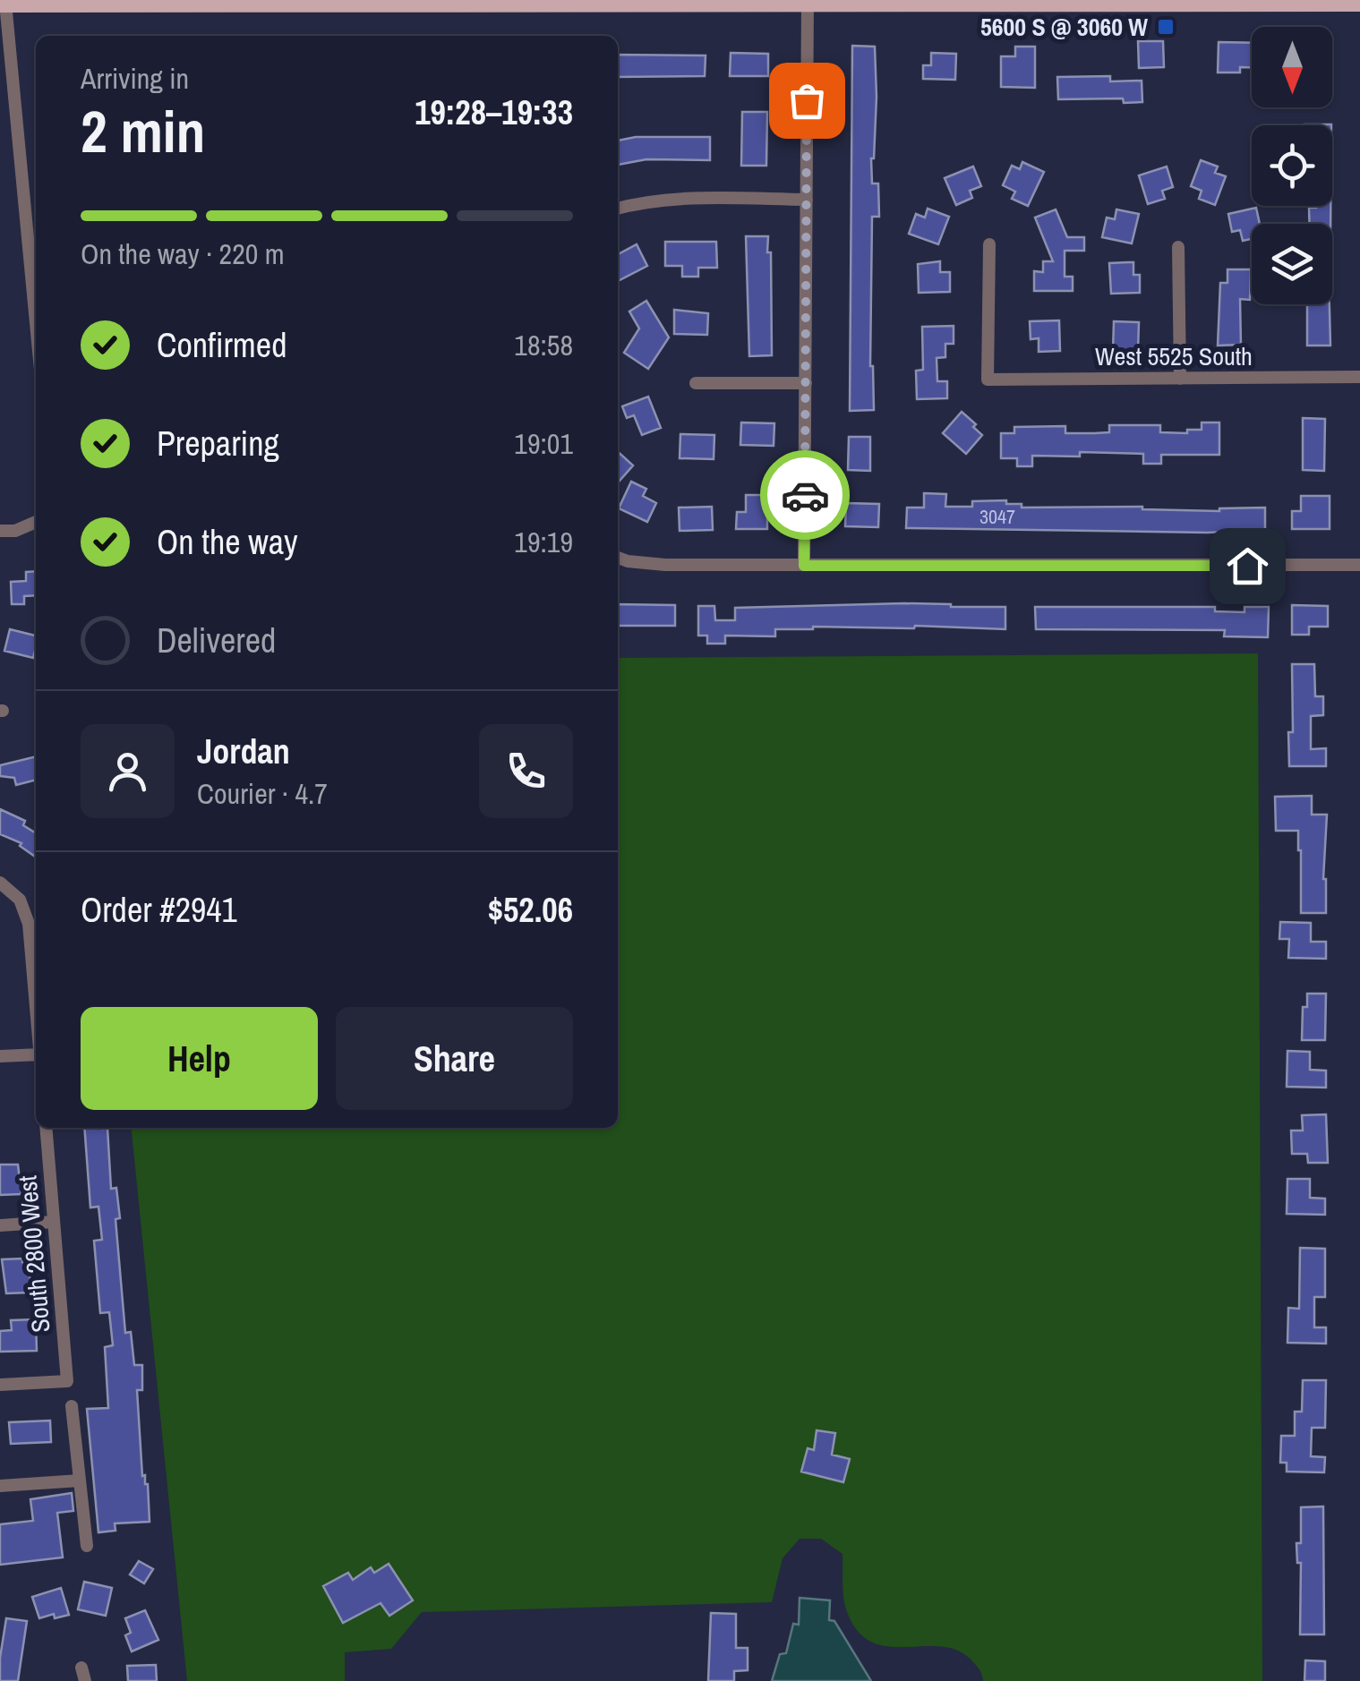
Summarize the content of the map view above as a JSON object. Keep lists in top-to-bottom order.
{
  "streets": {
    "street": ["West 5525 South", "South 2800 West"]
  },
  "places": {
    "transit": ["5600 S @ 3060 W"]
  },
  "house_numbers": ["3047"],
  "north": "bottom",
  "page": {
    "heading": ["2 min", "Arriving in", "19:28–19:33"],
    "panel": [
      "Jordan",
      "Courier · 4.7",
      "Order #2941",
      "$52.06"
    ],
    "bar": "On the way · 220 m",
    "list": [
      ["Confirmed", "18:58"],
      ["Preparing", "19:01"],
      ["On the way", "19:19"],
      "Delivered"
    ],
    "buttons": ["Help", "Share"]
  }
}
